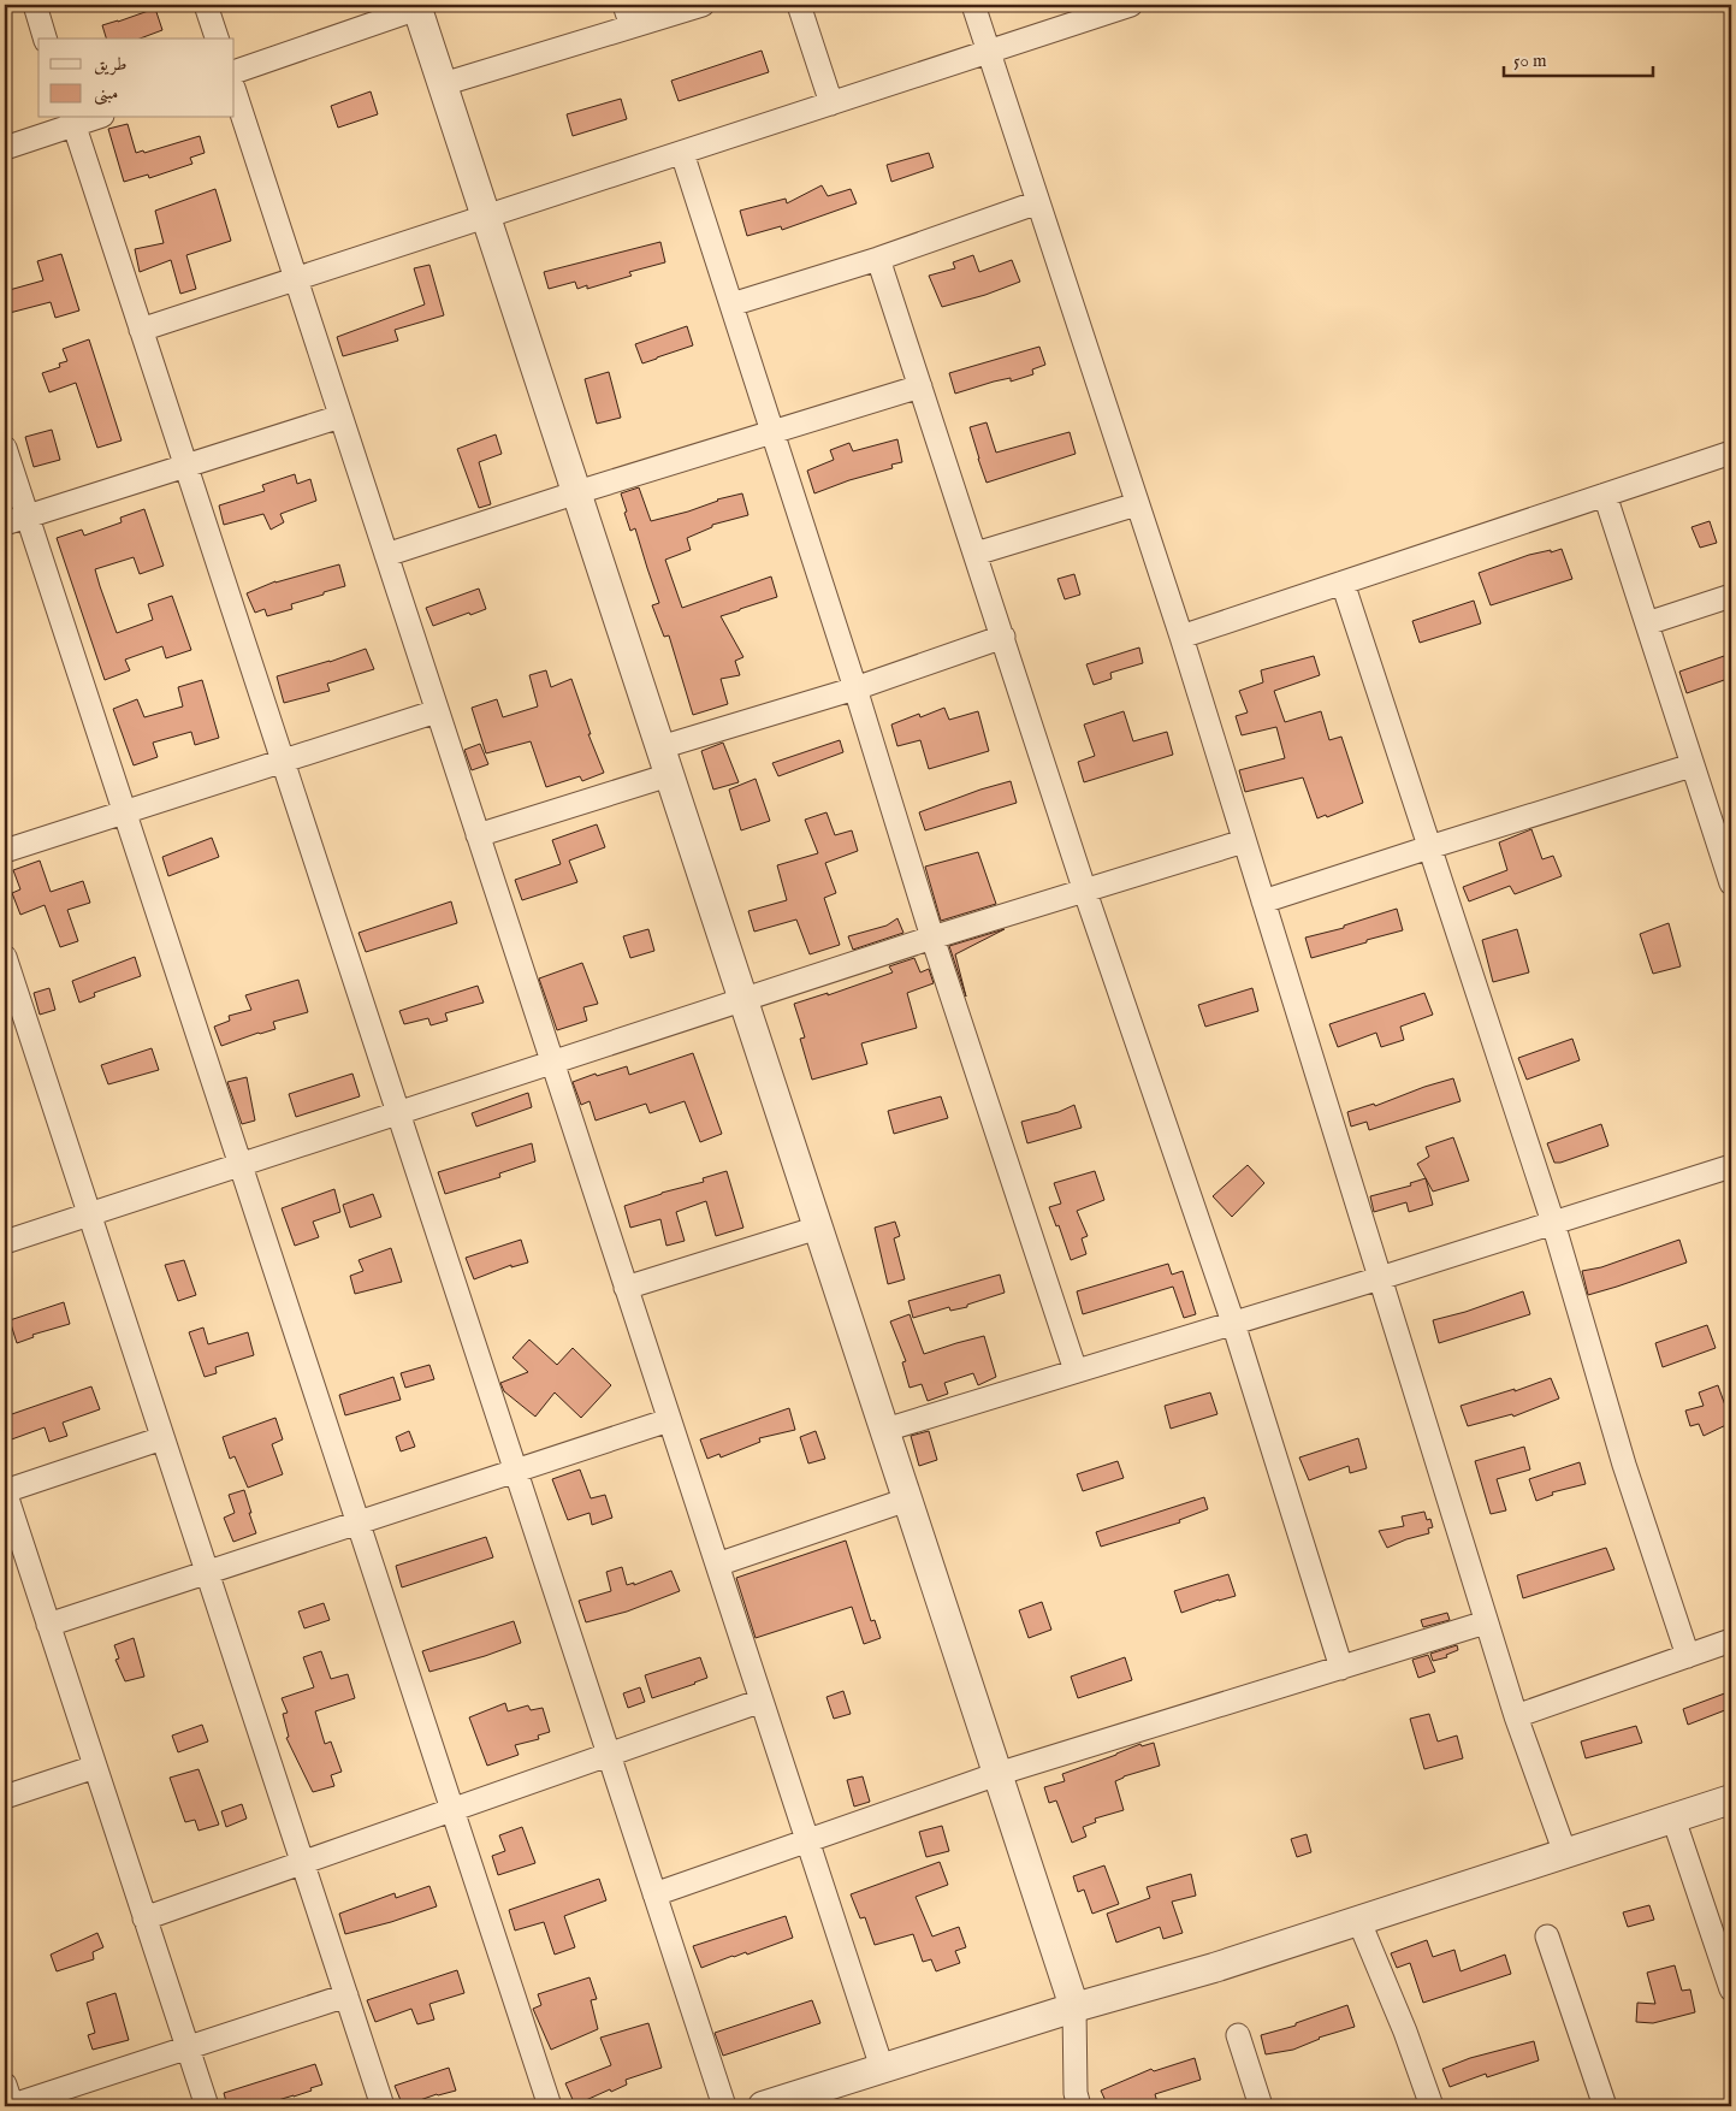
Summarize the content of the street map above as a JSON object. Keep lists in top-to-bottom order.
{
  "legend": ["طريق", "مبنى"],
  "scale_bar": "50 m"
}
